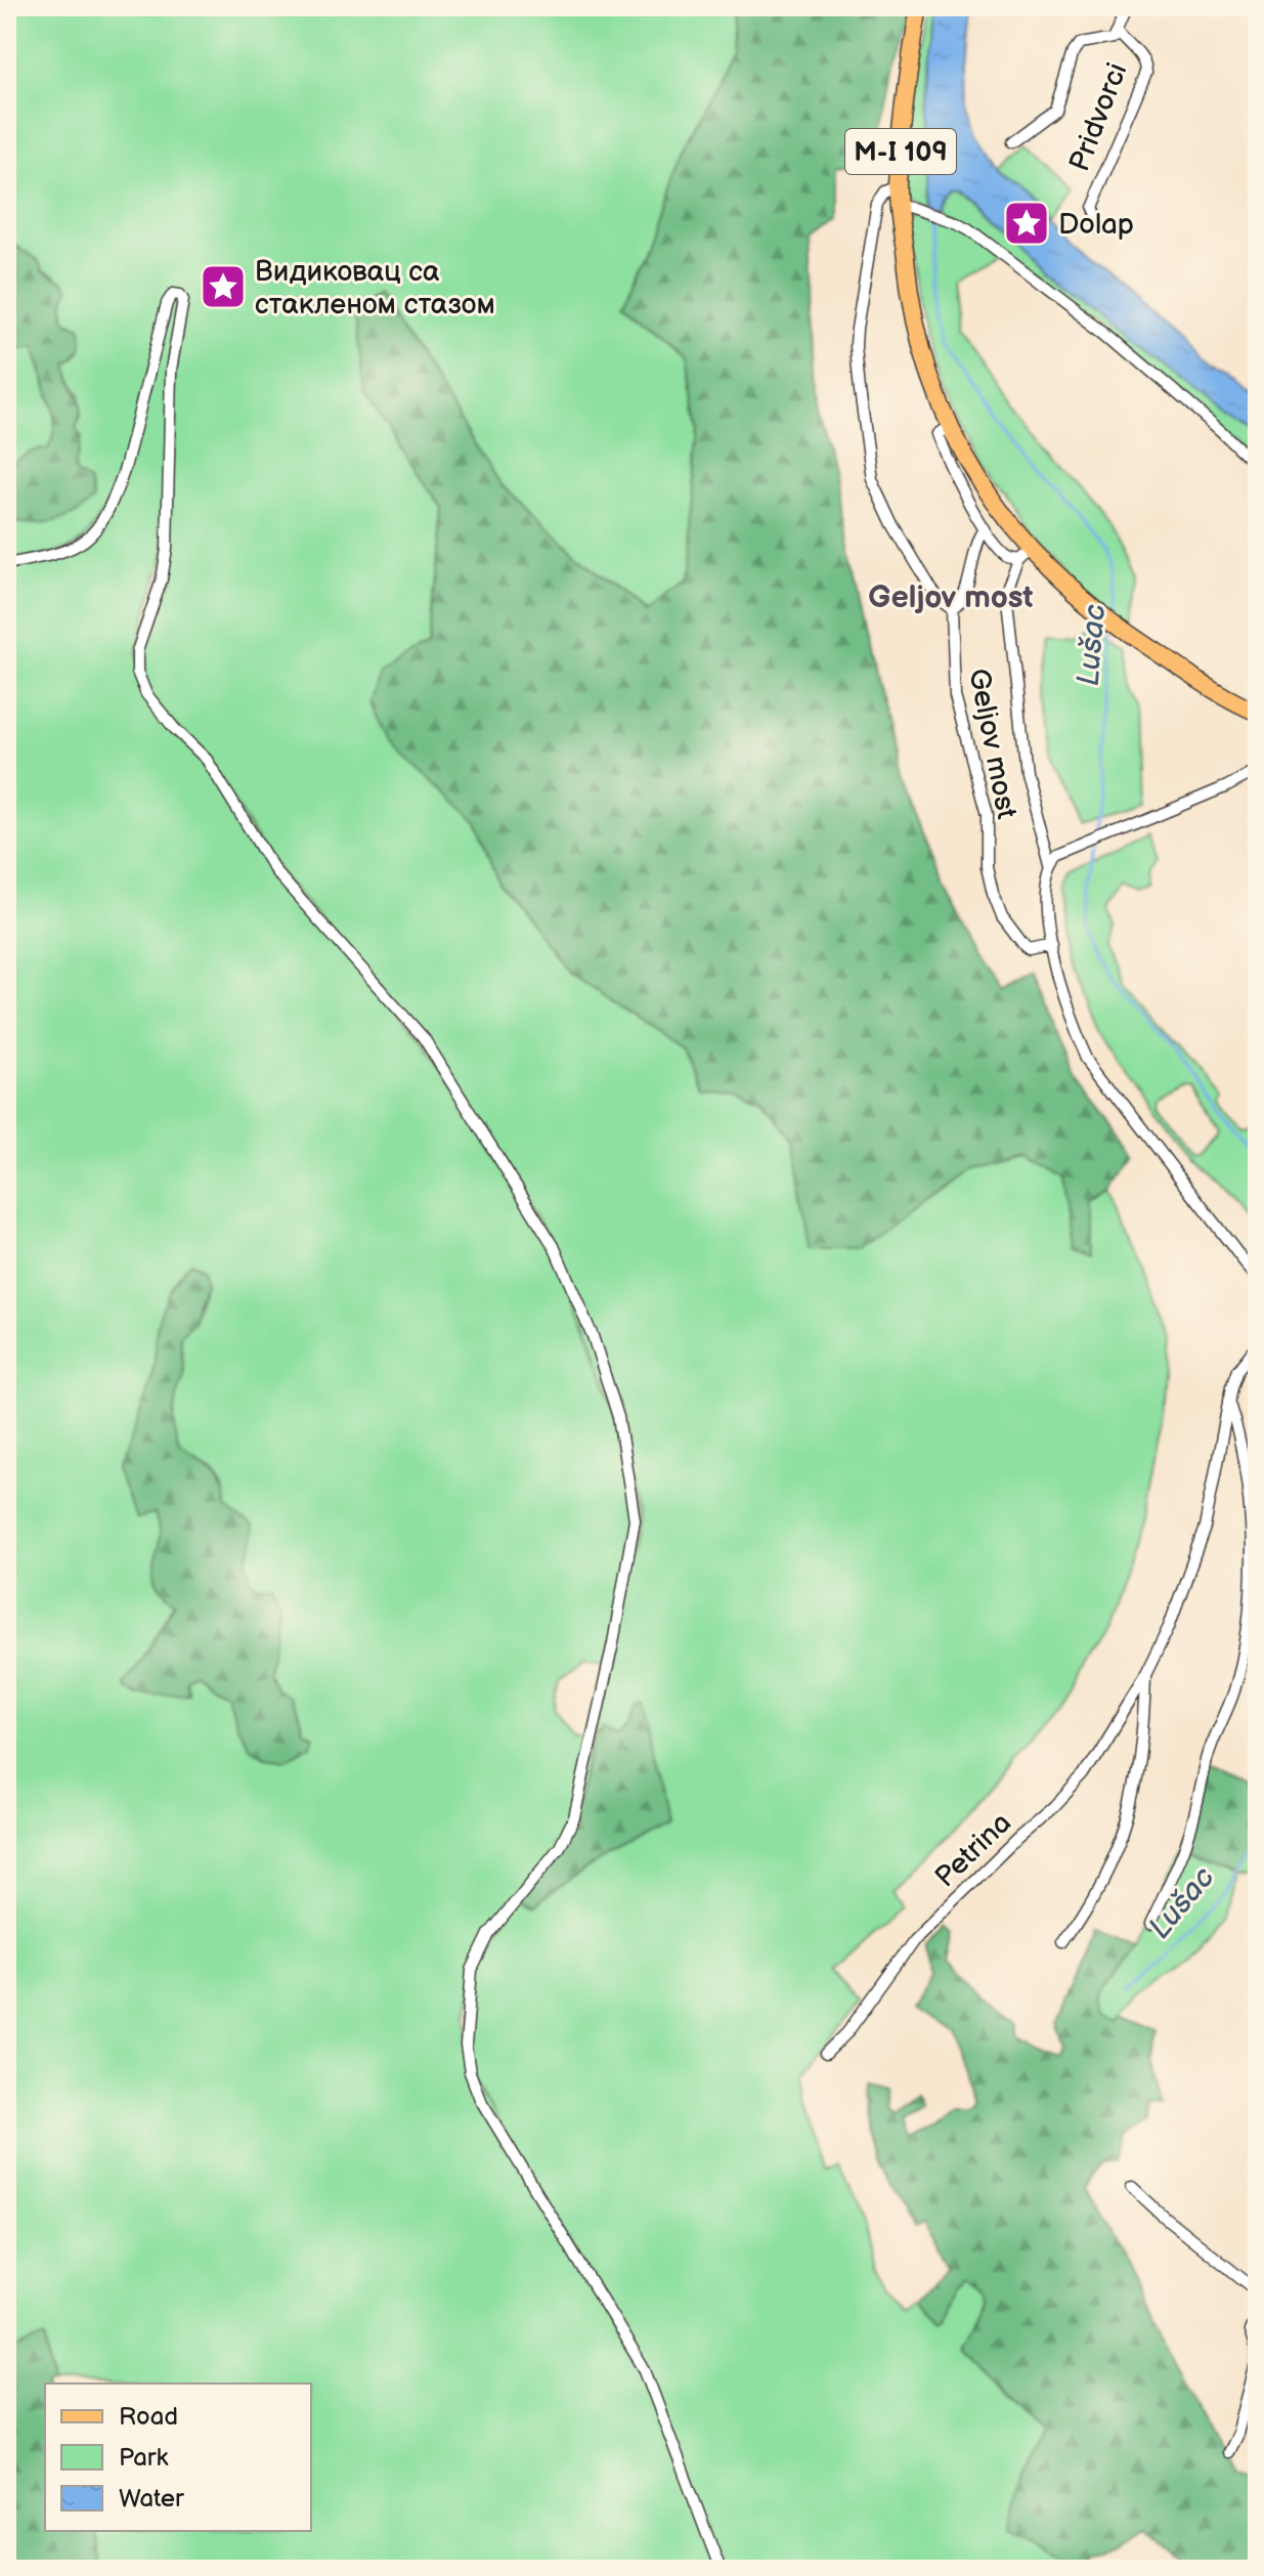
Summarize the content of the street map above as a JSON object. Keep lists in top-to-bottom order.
{
  "streets": {
    "main road": ["M-I 109"],
    "street": ["Pridvorci", "Geljov most", "Petrina"]
  },
  "districts": ["Geljov most"],
  "water": ["Lušac"],
  "places": {
    "place": ["Dolap", "Видиковац са стакленом стазом"]
  },
  "legend": ["Road", "Park", "Water"]
}
